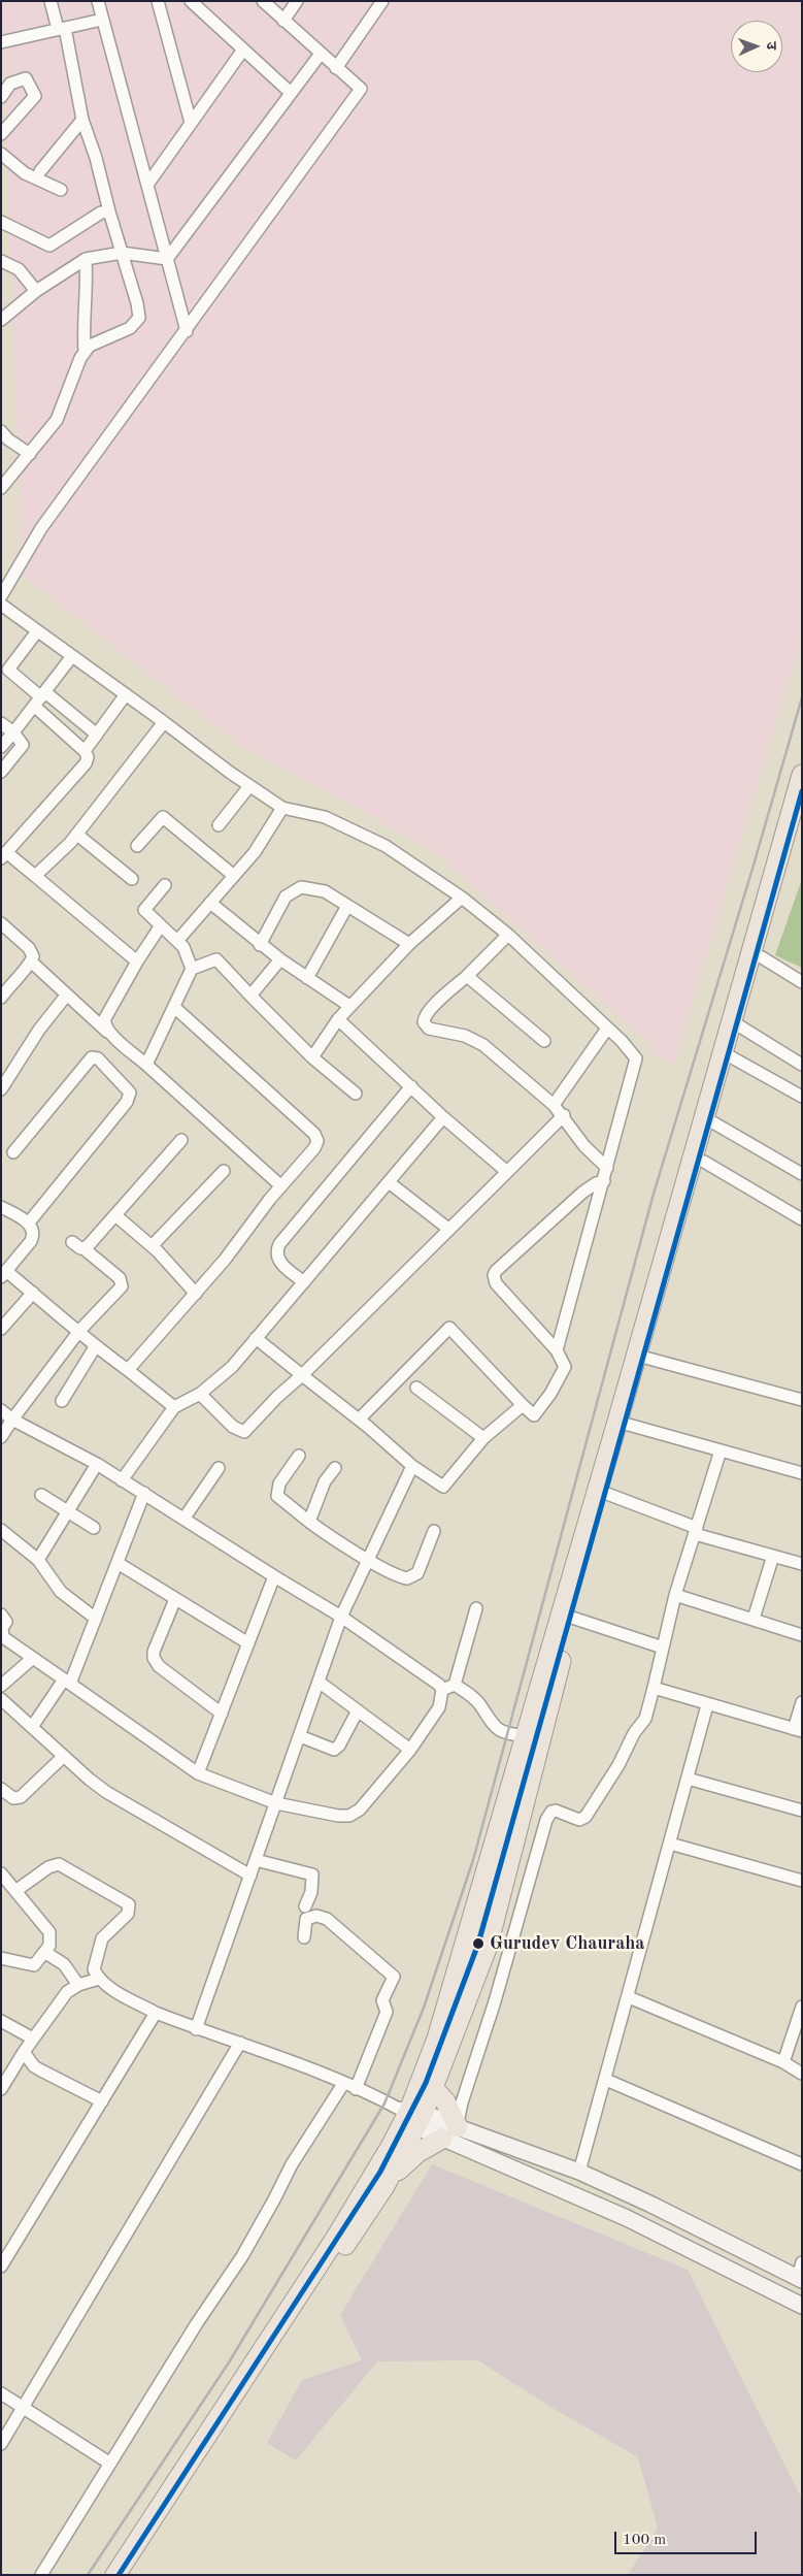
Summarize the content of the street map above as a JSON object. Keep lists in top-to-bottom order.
{
  "places": ["Gurudev Chauraha"],
  "scale_bar": "100 m",
  "north": "right"
}
